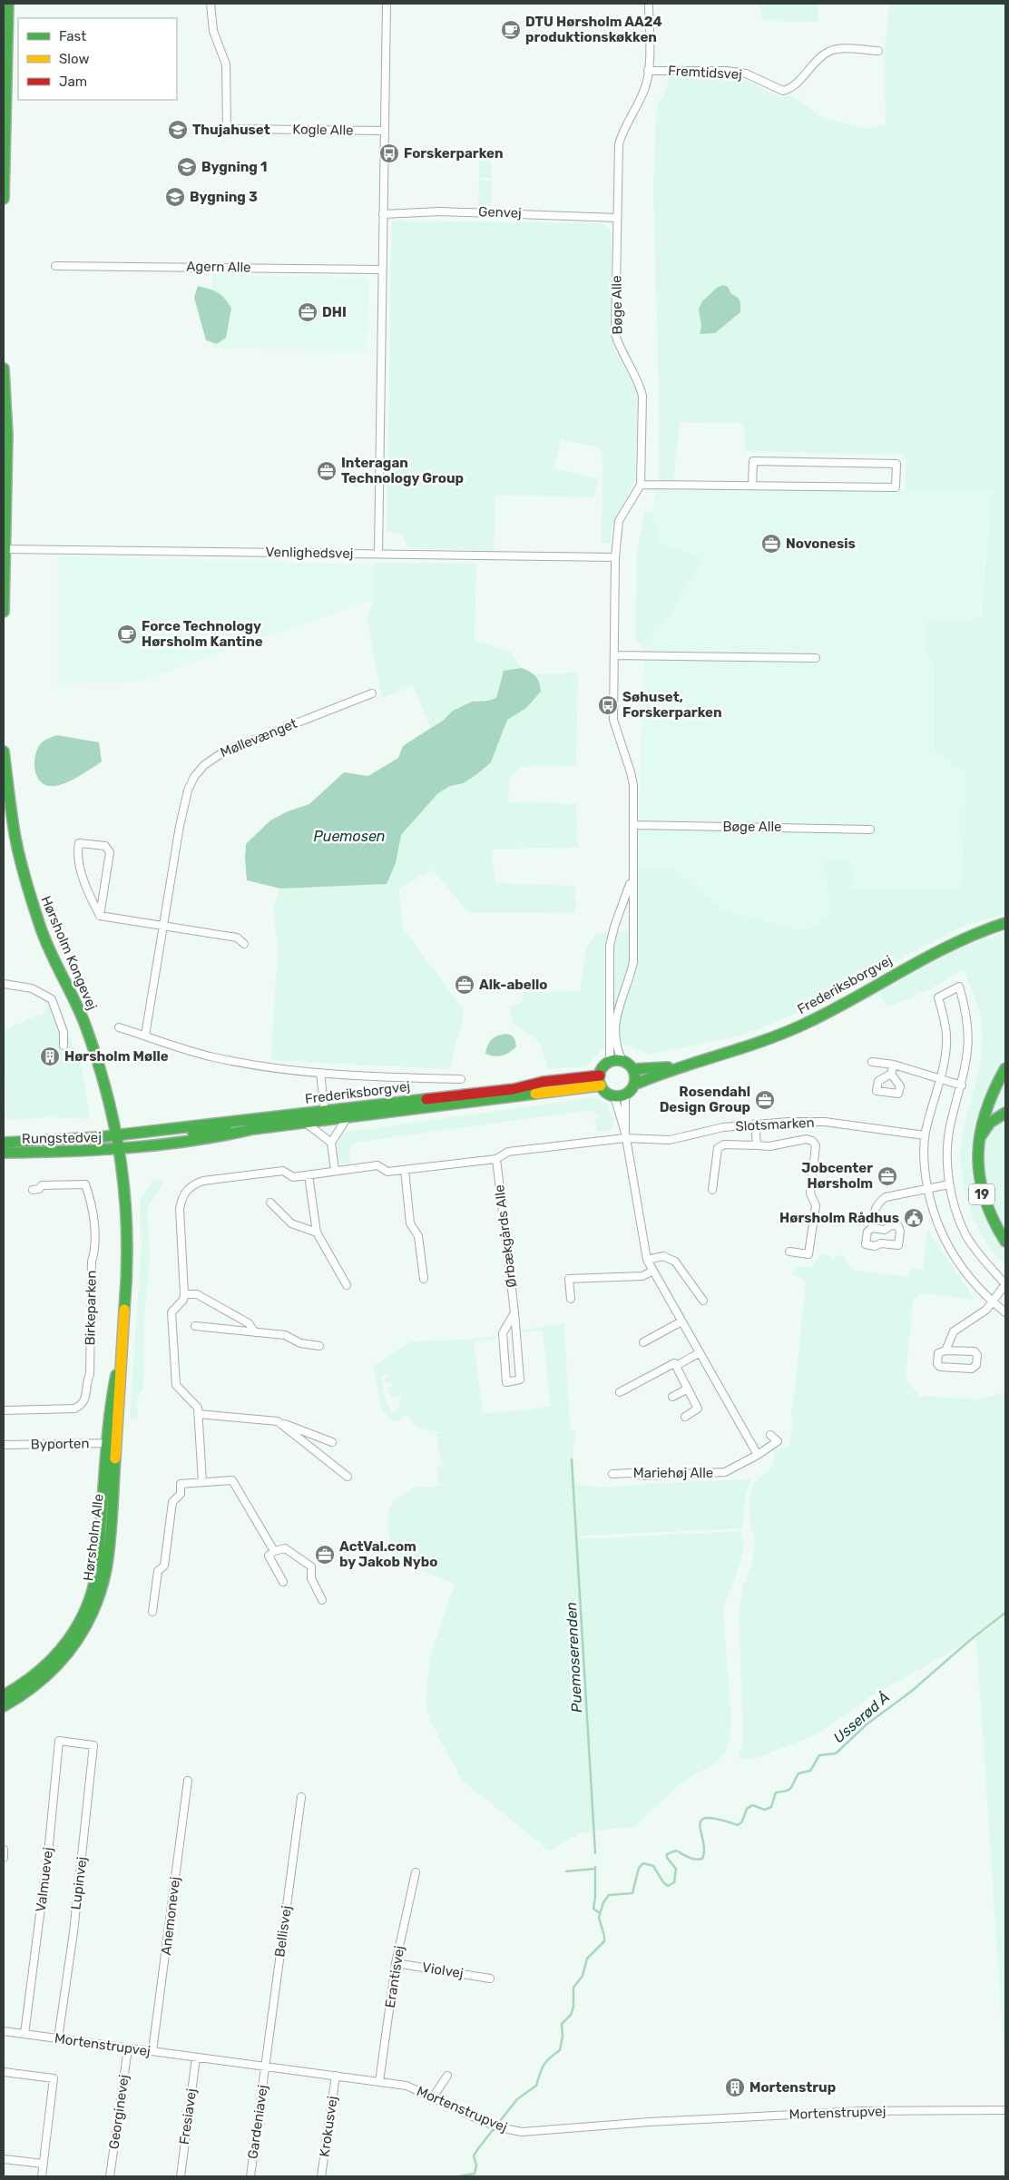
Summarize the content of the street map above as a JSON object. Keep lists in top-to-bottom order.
{
  "streets": {
    "main road": [
      "Hørsholm Kongevej",
      "Frederiksborgvej",
      "Rungstedvej",
      "19",
      "Hørsholm Alle"
    ],
    "street": [
      "Fremtidsvej",
      "Kogle Alle",
      "Genvej",
      "Agern Alle",
      "Bøge Alle",
      "Venlighedsvej",
      "Møllevænget",
      "Slotsmarken",
      "Ørbækgårds Alle",
      "Birkeparken",
      "Byporten",
      "Mariehøj Alle",
      "Valmuevej",
      "Lupinvej",
      "Anemonevej",
      "Bellisvej",
      "Violvej",
      "Erantisvej",
      "Mortenstrupvej",
      "Georginevej",
      "Fresiavej",
      "Gardeniavej",
      "Krokusvej"
    ]
  },
  "crossings": [
    ["Fremtidsvej", "Bøge Alle"],
    ["Genvej", "Bøge Alle"],
    ["Bøge Alle", "Venlighedsvej"],
    ["Bøge Alle", "Frederiksborgvej"],
    ["Hørsholm Kongevej", "Frederiksborgvej"],
    ["Hørsholm Kongevej", "Rungstedvej"],
    ["Hørsholm Kongevej", "Hørsholm Alle"],
    ["Frederiksborgvej", "Rungstedvej"],
    ["Frederiksborgvej", "Hørsholm Alle"],
    ["Rungstedvej", "Hørsholm Alle"],
    ["Byporten", "Hørsholm Alle"],
    ["Valmuevej", "Lupinvej"],
    ["Valmuevej", "Mortenstrupvej"],
    ["Lupinvej", "Mortenstrupvej"],
    ["Anemonevej", "Mortenstrupvej"],
    ["Bellisvej", "Mortenstrupvej"],
    ["Bellisvej", "Gardeniavej"],
    ["Violvej", "Erantisvej"],
    ["Erantisvej", "Mortenstrupvej"],
    ["Mortenstrupvej", "Georginevej"],
    ["Mortenstrupvej", "Fresiavej"],
    ["Mortenstrupvej", "Gardeniavej"],
    ["Mortenstrupvej", "Krokusvej"]
  ],
  "water": ["Puemosen", "Puemoserenden", "Usserød Å"],
  "places": {
    "cafe": ["DTU Hørsholm AA24 produktionskøkken", "Force Technology Hørsholm Kantine"],
    "school or university": ["Thujahuset", "Bygning 1", "Bygning 3"],
    "bus stop": ["Forskerparken", "Søhuset, Forskerparken"],
    "office": [
      "DHI",
      "Interagan Technology Group",
      "Novonesis",
      "Alk-abello",
      "Rosendahl Design Group",
      "Jobcenter Hørsholm",
      "ActVal.com by Jakob Nybo"
    ],
    "building": ["Hørsholm Mølle", "Mortenstrup"],
    "public building": ["Hørsholm Rådhus"]
  },
  "legend": ["Fast", "Slow", "Jam"]
}
